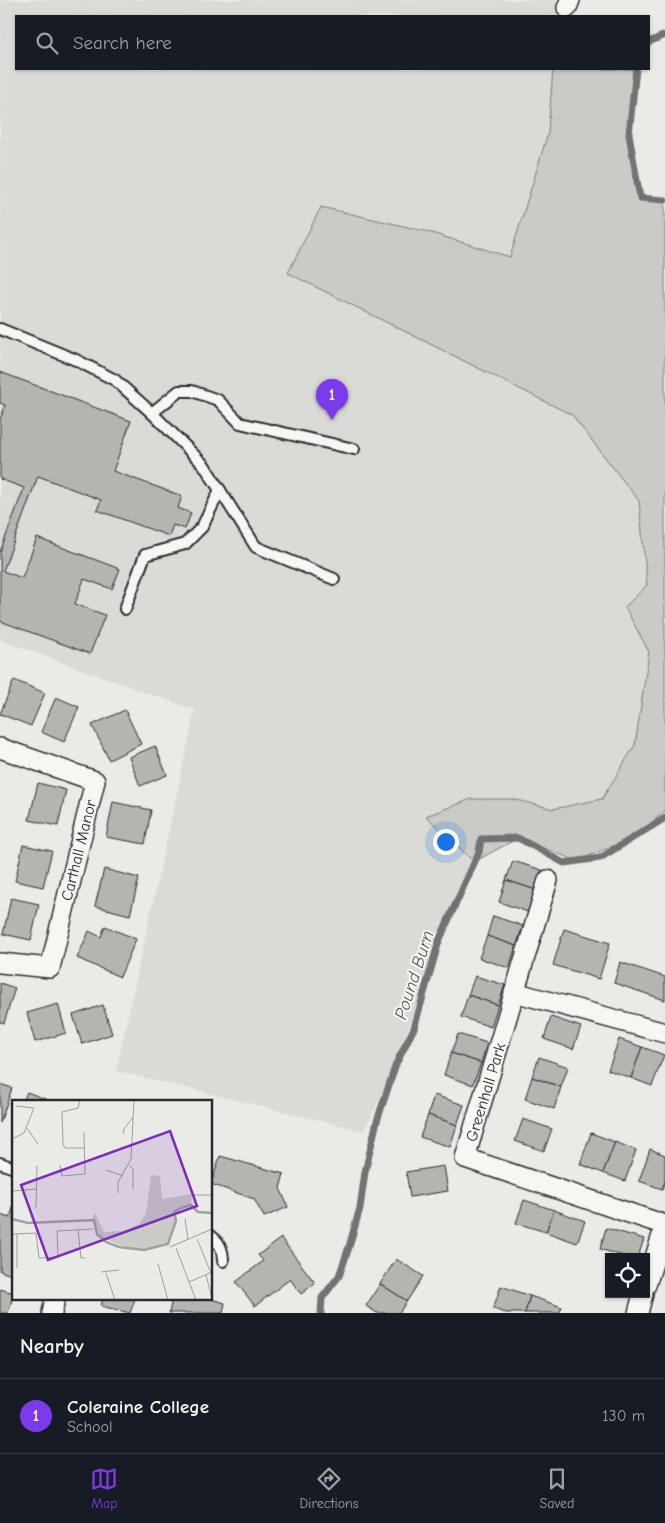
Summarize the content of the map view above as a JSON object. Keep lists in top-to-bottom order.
{
  "streets": {
    "street": ["Carthall Manor", "Greenhall Park"]
  },
  "water": ["Pound Burn"],
  "page": {
    "search": "Search here",
    "pins": "1",
    "heading": "Nearby",
    "list": [
      {
        "mark": "1",
        "name": "Coleraine College",
        "note": "School",
        "value": "130 m"
      }
    ],
    "nav": ["Map", "Directions", "Saved"]
  }
}
